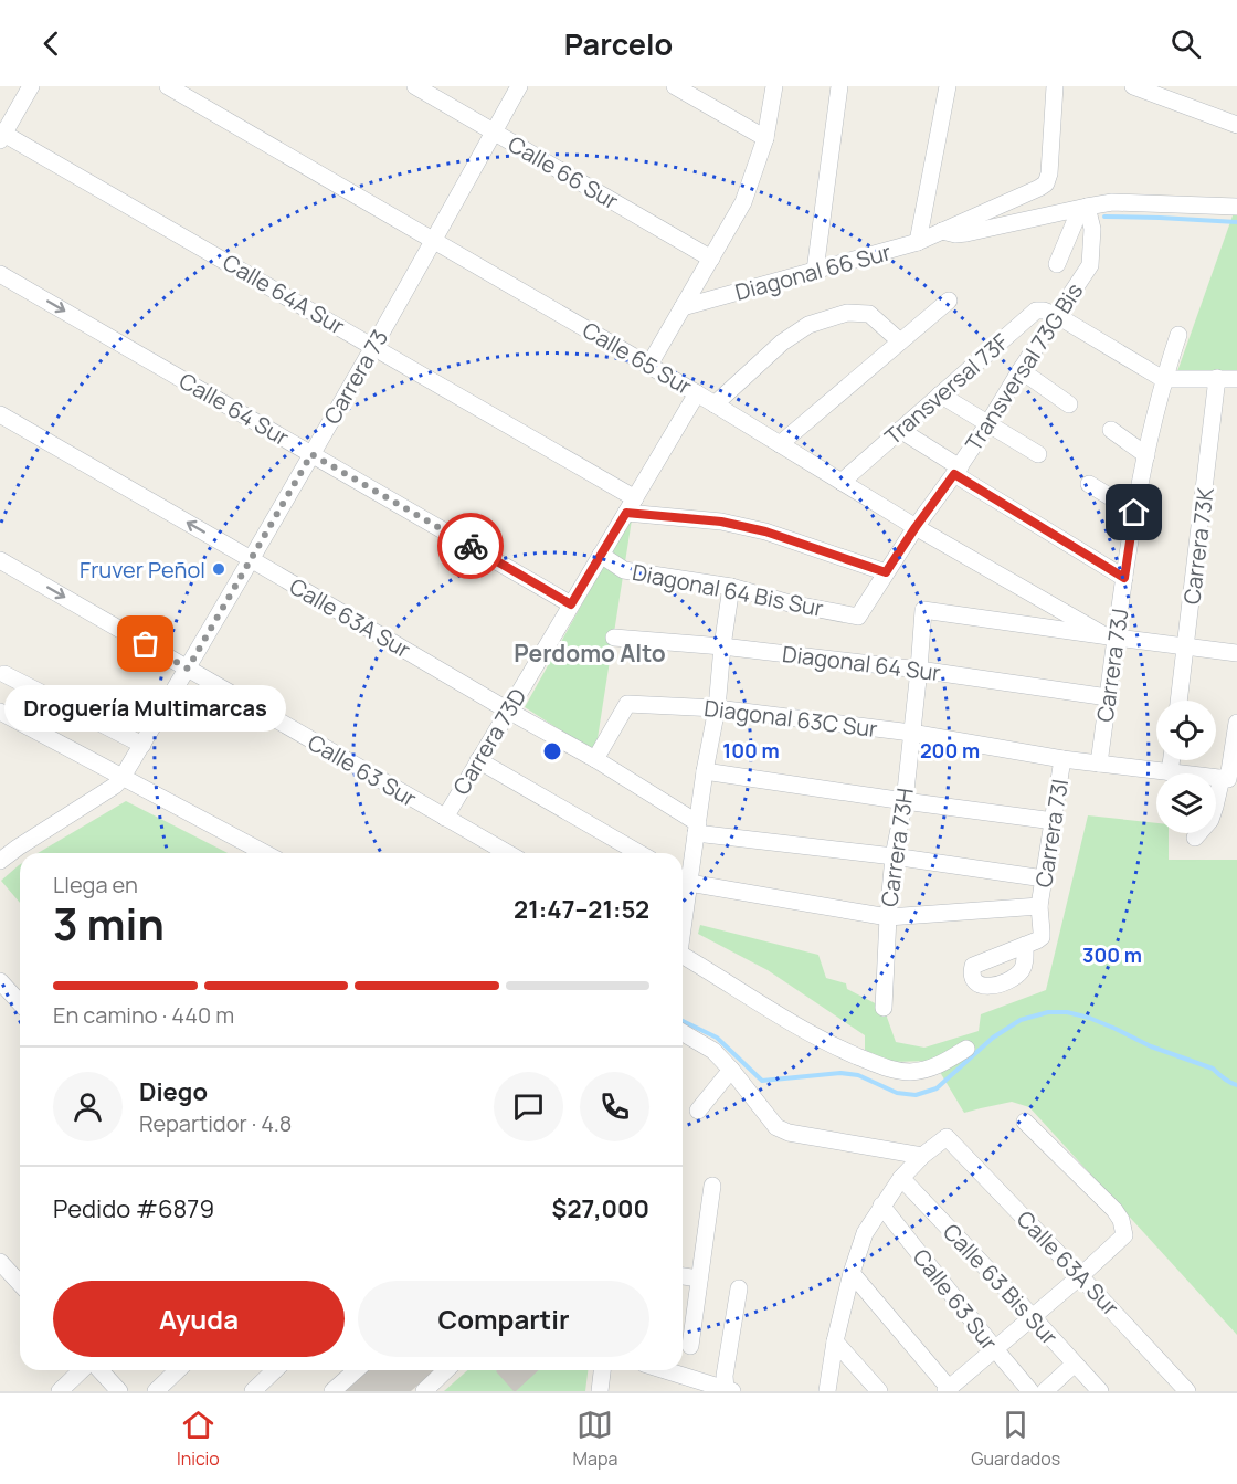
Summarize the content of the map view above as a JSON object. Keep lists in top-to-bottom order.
{
  "streets": {
    "street": [
      "Calle 66 Sur",
      "Diagonal 66 Sur",
      "Calle 64A Sur",
      "Calle 65 Sur",
      "Transversal 73G Bis",
      "Carrera 73",
      "Transversal 73F",
      "Calle 64 Sur",
      "Carrera 73K",
      "Diagonal 64 Bis Sur",
      "Calle 63A Sur",
      "Diagonal 64 Sur",
      "Carrera 73J",
      "Diagonal 63C Sur",
      "Carrera 73D",
      "Calle 63 Sur",
      "Carrera 73I",
      "Carrera 73H",
      "Calle 63 Bis Sur"
    ]
  },
  "crossings": [
    ["Calle 66 Sur", "Carrera 73"],
    ["Diagonal 66 Sur", "Transversal 73G Bis"],
    ["Calle 64A Sur", "Carrera 73"],
    ["Calle 64A Sur", "Carrera 73D"],
    ["Calle 65 Sur", "Transversal 73G Bis"],
    ["Calle 65 Sur", "Carrera 73"],
    ["Calle 65 Sur", "Transversal 73F"],
    ["Calle 65 Sur", "Carrera 73J"],
    ["Calle 65 Sur", "Carrera 73D"],
    ["Calle 65 Sur", "Carrera 73H"],
    ["Transversal 73G Bis", "Transversal 73F"],
    ["Transversal 73G Bis", "Diagonal 64 Bis Sur"],
    ["Carrera 73", "Calle 64 Sur"],
    ["Carrera 73", "Calle 63A Sur"],
    ["Carrera 73", "Calle 63 Sur"],
    ["Calle 64 Sur", "Carrera 73D"],
    ["Diagonal 64 Bis Sur", "Carrera 73D"],
    ["Calle 63A Sur", "Diagonal 63C Sur"],
    ["Calle 63A Sur", "Carrera 73D"],
    ["Diagonal 64 Sur", "Carrera 73J"],
    ["Diagonal 64 Sur", "Carrera 73H"],
    ["Carrera 73J", "Diagonal 63C Sur"],
    ["Carrera 73J", "Carrera 73H"],
    ["Diagonal 63C Sur", "Carrera 73I"],
    ["Diagonal 63C Sur", "Carrera 73H"],
    ["Carrera 73D", "Calle 63 Sur"]
  ],
  "one_way": ["Calle 64 Sur"],
  "districts": ["Perdomo Alto"],
  "places": ["Fruver Peñol", "Droguería Multimarcas"],
  "page": {
    "header": "Parcelo",
    "bubble": "Droguería Multimarcas",
    "heading": ["3 min", "Llega en", "21:47–21:52"],
    "panel": [
      "Diego",
      "Repartidor · 4.8",
      "Pedido #6879",
      "$27,000"
    ],
    "bar": "En camino · 440 m",
    "buttons": ["Ayuda", "Compartir"],
    "tabs": ["Inicio", "Mapa", "Guardados"]
  },
  "rings": ["100 m", "200 m", "300 m"]
}
